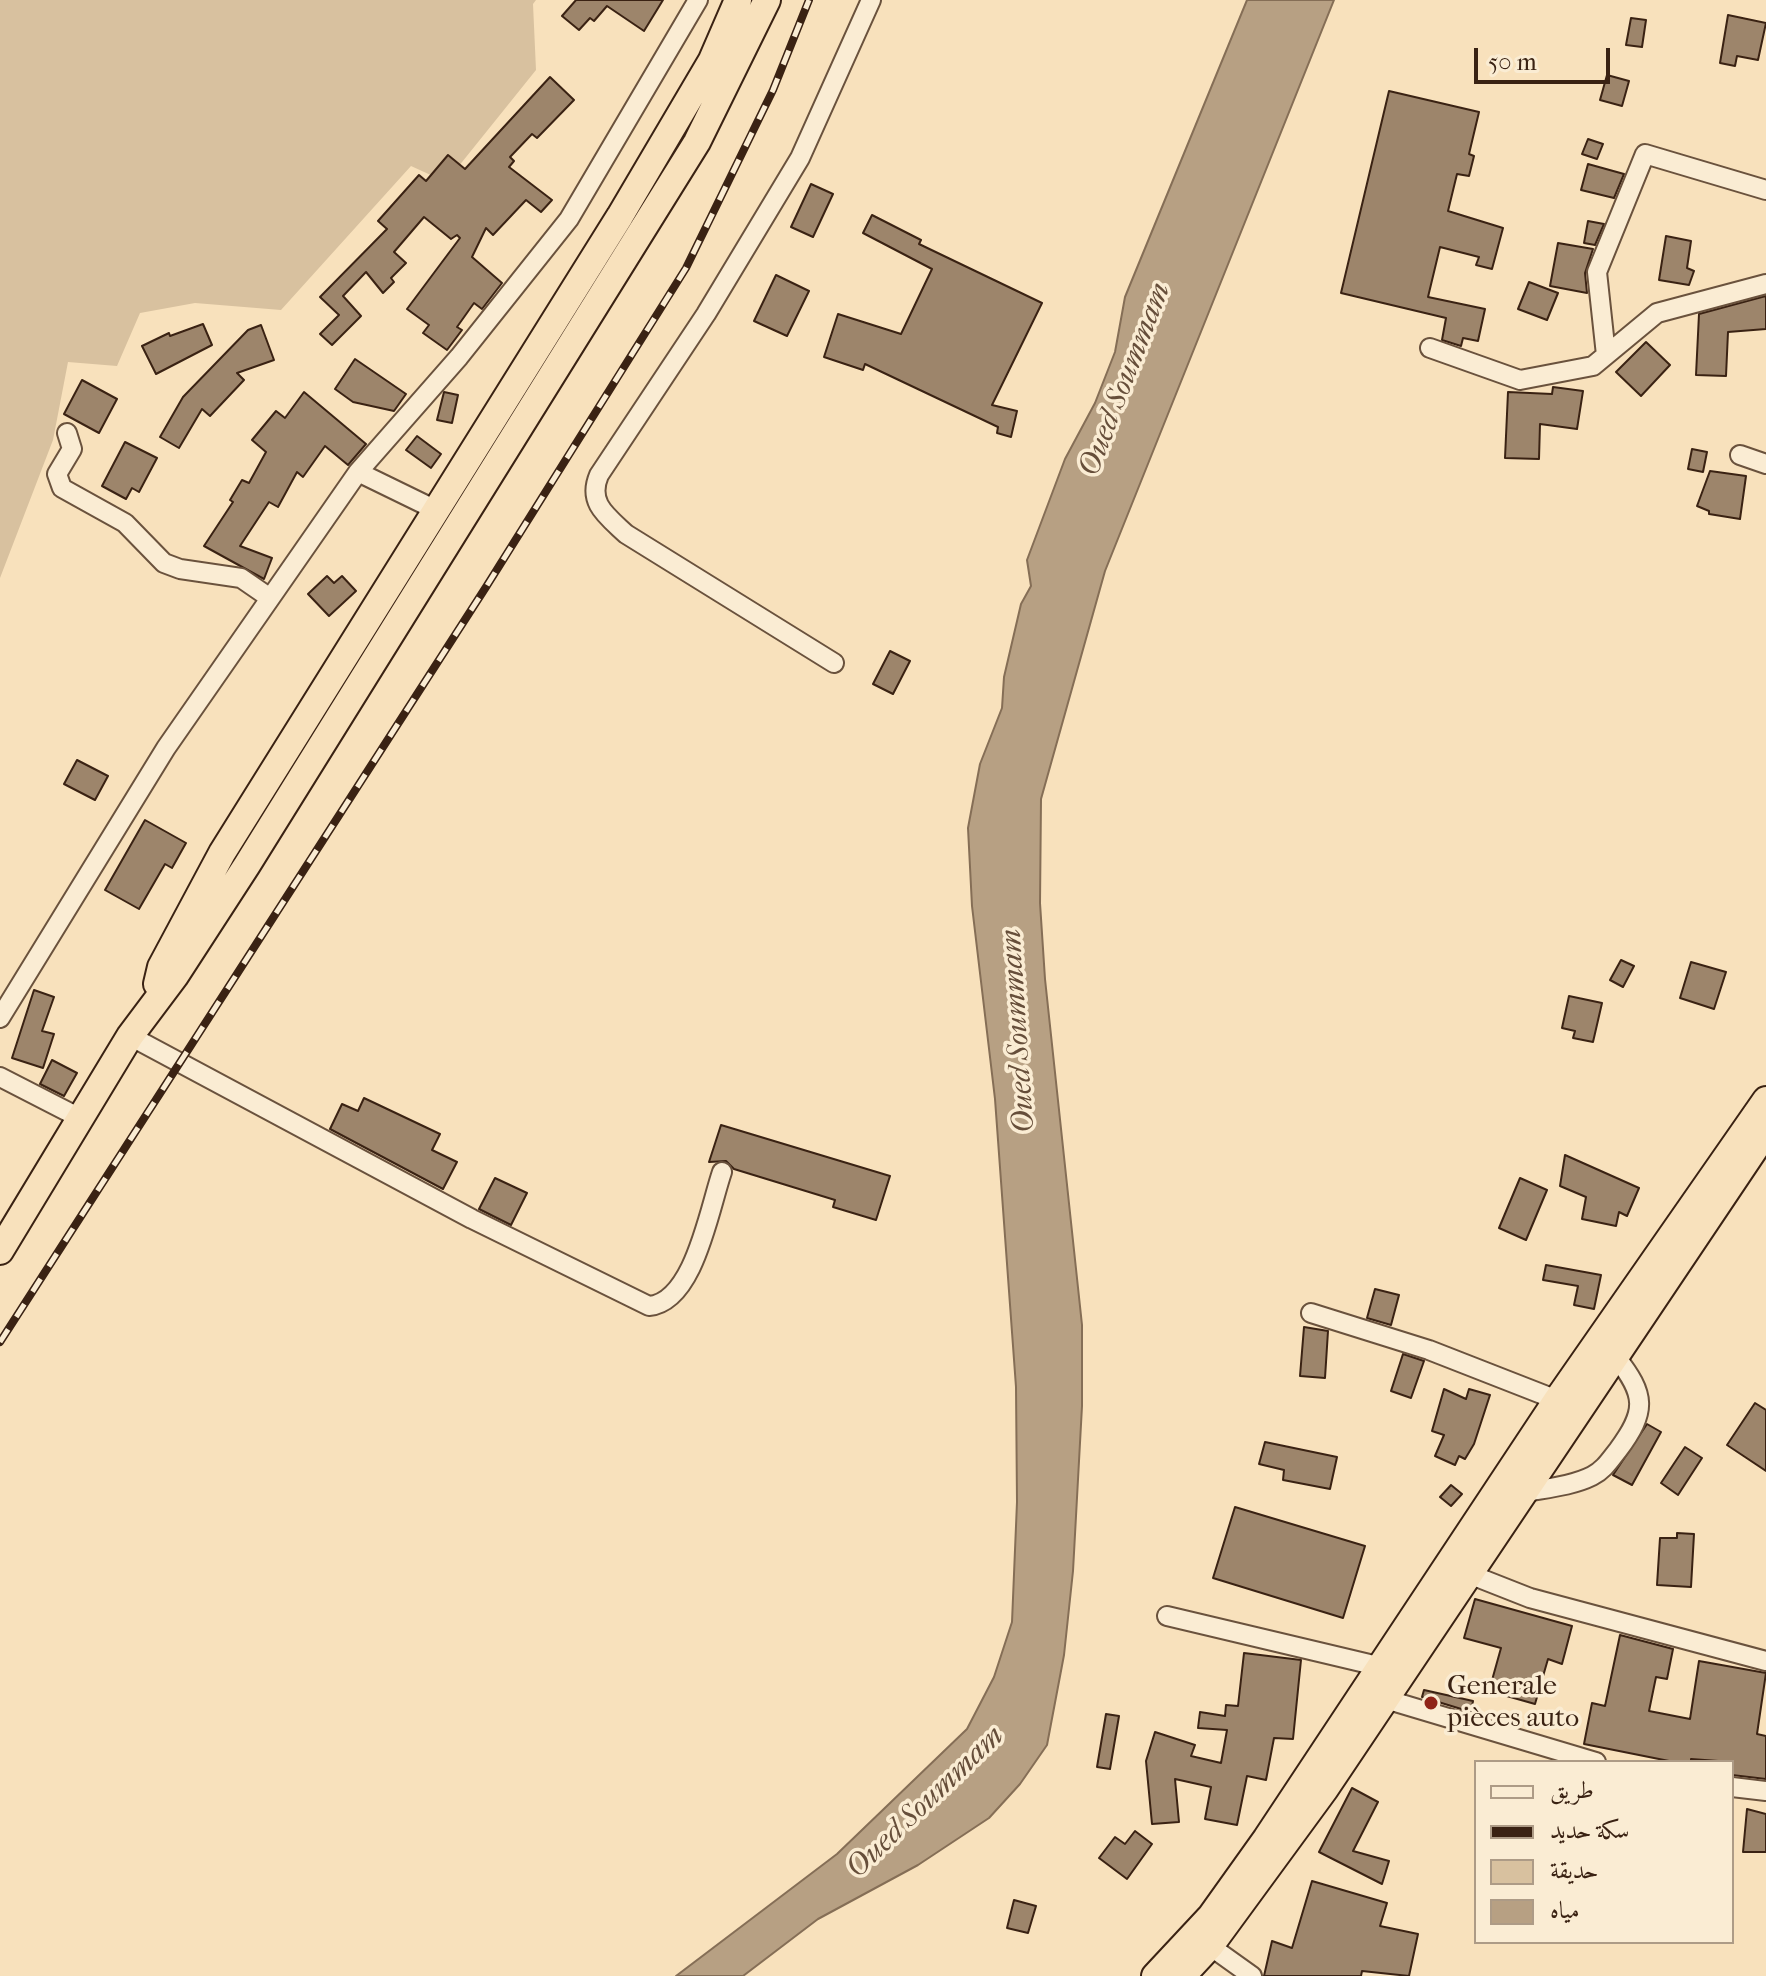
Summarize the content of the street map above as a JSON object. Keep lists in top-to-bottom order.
{
  "water": ["Oued Soummam"],
  "places": ["Generale pièces auto"],
  "legend": [
    "طريق",
    "سكة حديد",
    "حديقة",
    "مياه"
  ],
  "scale_bar": "50 m"
}
